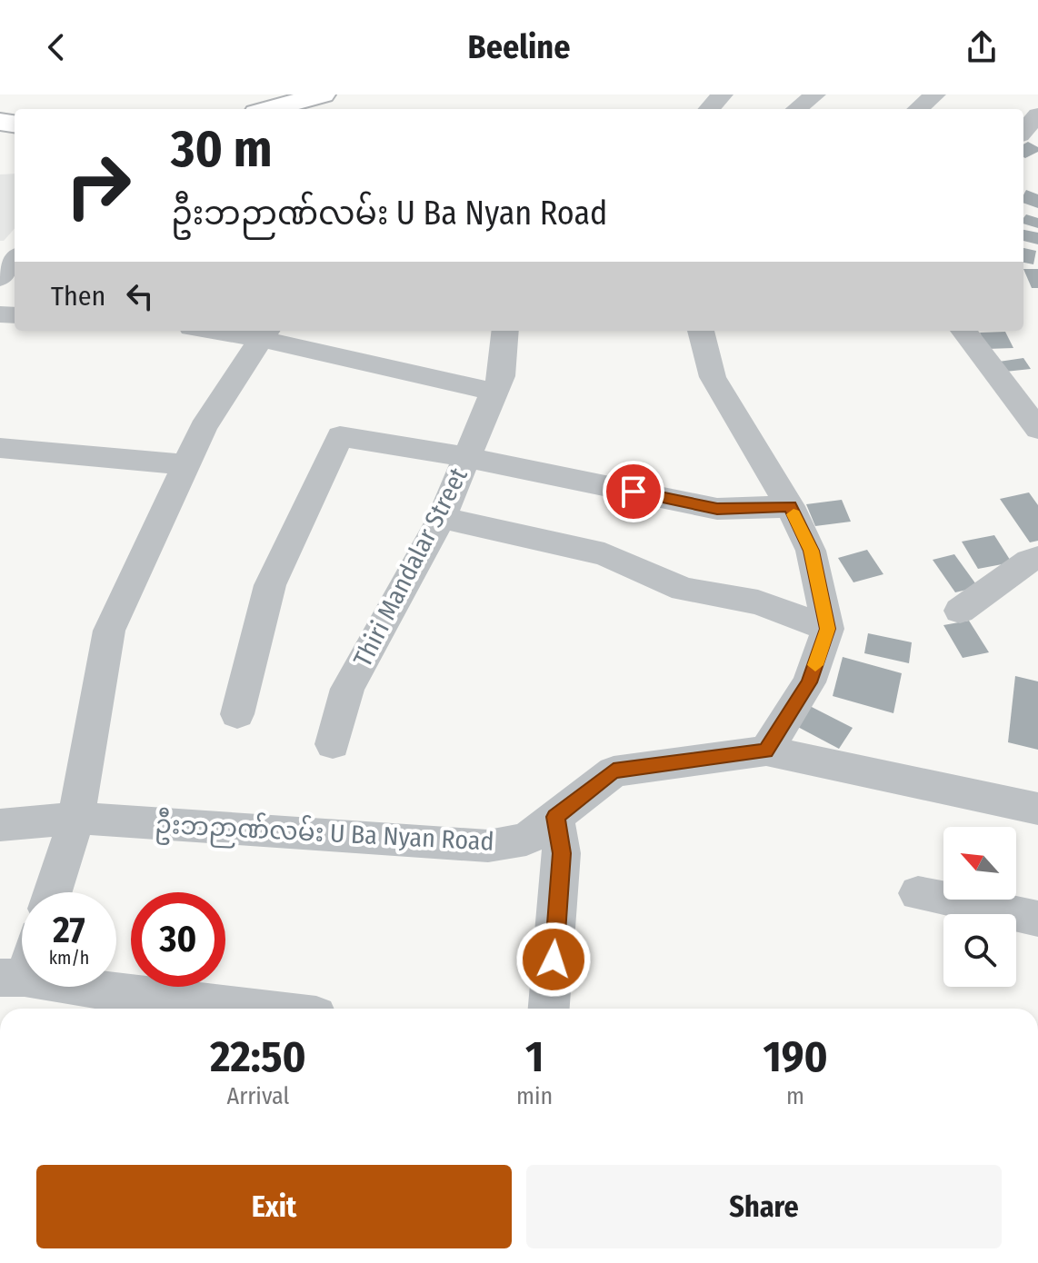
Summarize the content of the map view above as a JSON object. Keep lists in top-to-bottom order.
{
  "streets": {
    "street": ["Thiri Mandalar Street", "ဦးဘဉာဏ်လမ်း U Ba Nyan Road"]
  },
  "north": "top left",
  "page": {
    "header": "Beeline",
    "turn": ["30 m", "ဦးဘဉာဏ်လမ်း U Ba Nyan Road"],
    "then": "Then",
    "speed": "27 km/h",
    "limit": "30",
    "eta": [
      "22:50",
      "Arrival",
      "1",
      "min",
      "190",
      "m"
    ],
    "buttons": ["Exit", "Share"]
  }
}
